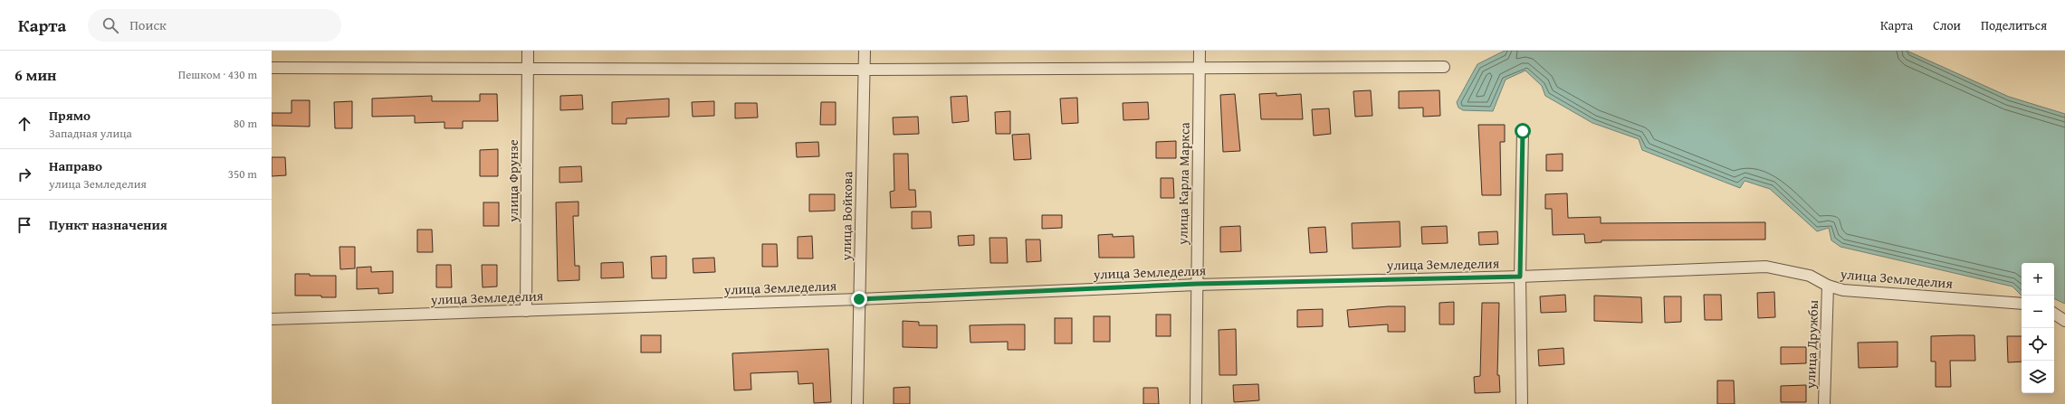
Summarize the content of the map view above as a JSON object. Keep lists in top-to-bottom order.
{
  "streets": {
    "street": [
      "улица Фрунзе",
      "улица Карла Маркса",
      "улица Войкова",
      "улица Земледелия",
      "улица Дружбы"
    ]
  },
  "crossings": [
    ["улица Фрунзе", "улица Земледелия"],
    ["улица Карла Маркса", "улица Земледелия"],
    ["улица Войкова", "улица Земледелия"],
    ["улица Земледелия", "улица Дружбы"]
  ],
  "page": {
    "header": "Карта",
    "search": "Поиск",
    "nav": ["Карта", "Слои", "Поделиться"],
    "heading": ["6 мин", "Пешком · 430 m"],
    "list": [
      ["Прямо", "Западная улица", "80 m"],
      ["Направо", "улица Земледелия", "350 m"],
      "Пункт назначения"
    ],
    "map_buttons": ["+", "−"]
  }
}
